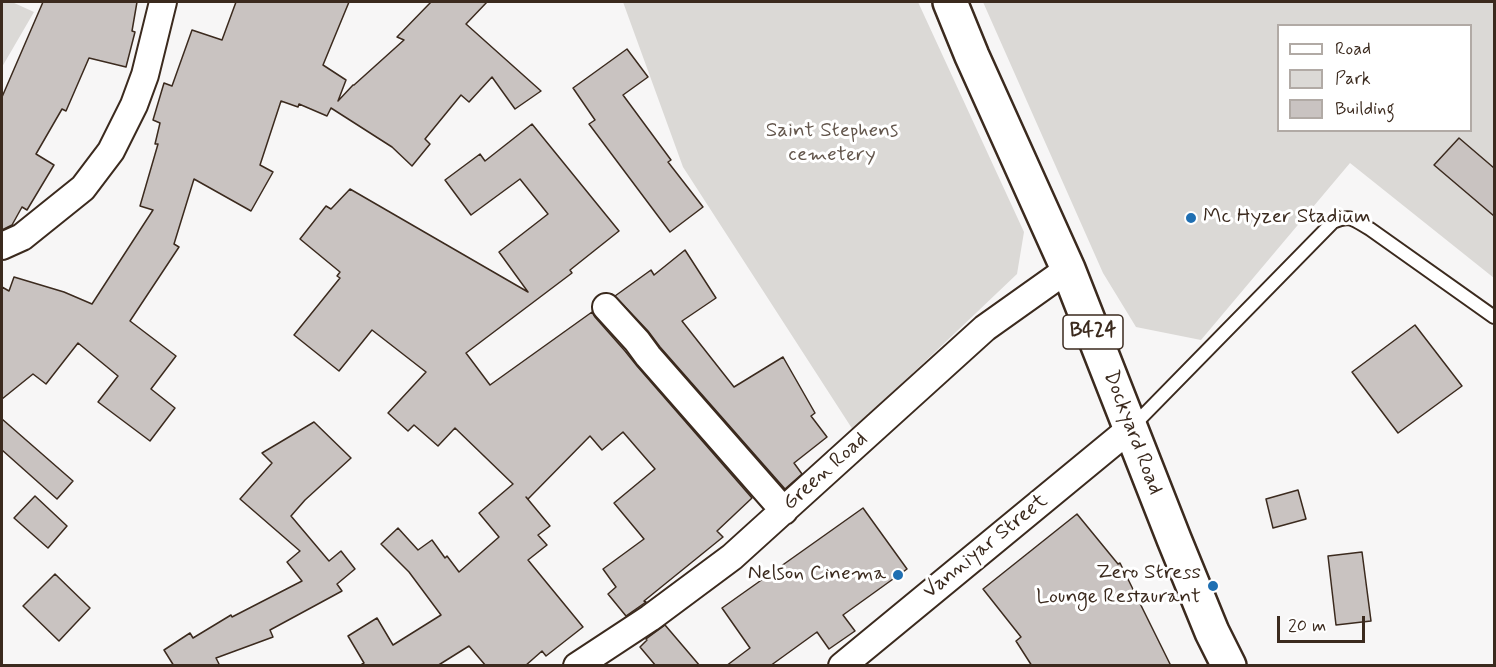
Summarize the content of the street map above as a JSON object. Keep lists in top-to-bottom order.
{
  "streets": {
    "main road": ["B424", "Dockyard Road"],
    "street": ["Green Road", "Vanniyar Street"]
  },
  "crossings": [
    ["Dockyard Road", "Green Road"],
    ["Dockyard Road", "Vanniyar Street"]
  ],
  "parks": ["Saint Stephens cemetery"],
  "places": ["Mc Hyzer Stadium", "Nelson Cinema", "Zero Stress Lounge Restaurant"],
  "legend": ["Road", "Park", "Building"],
  "scale_bar": "20 m"
}
